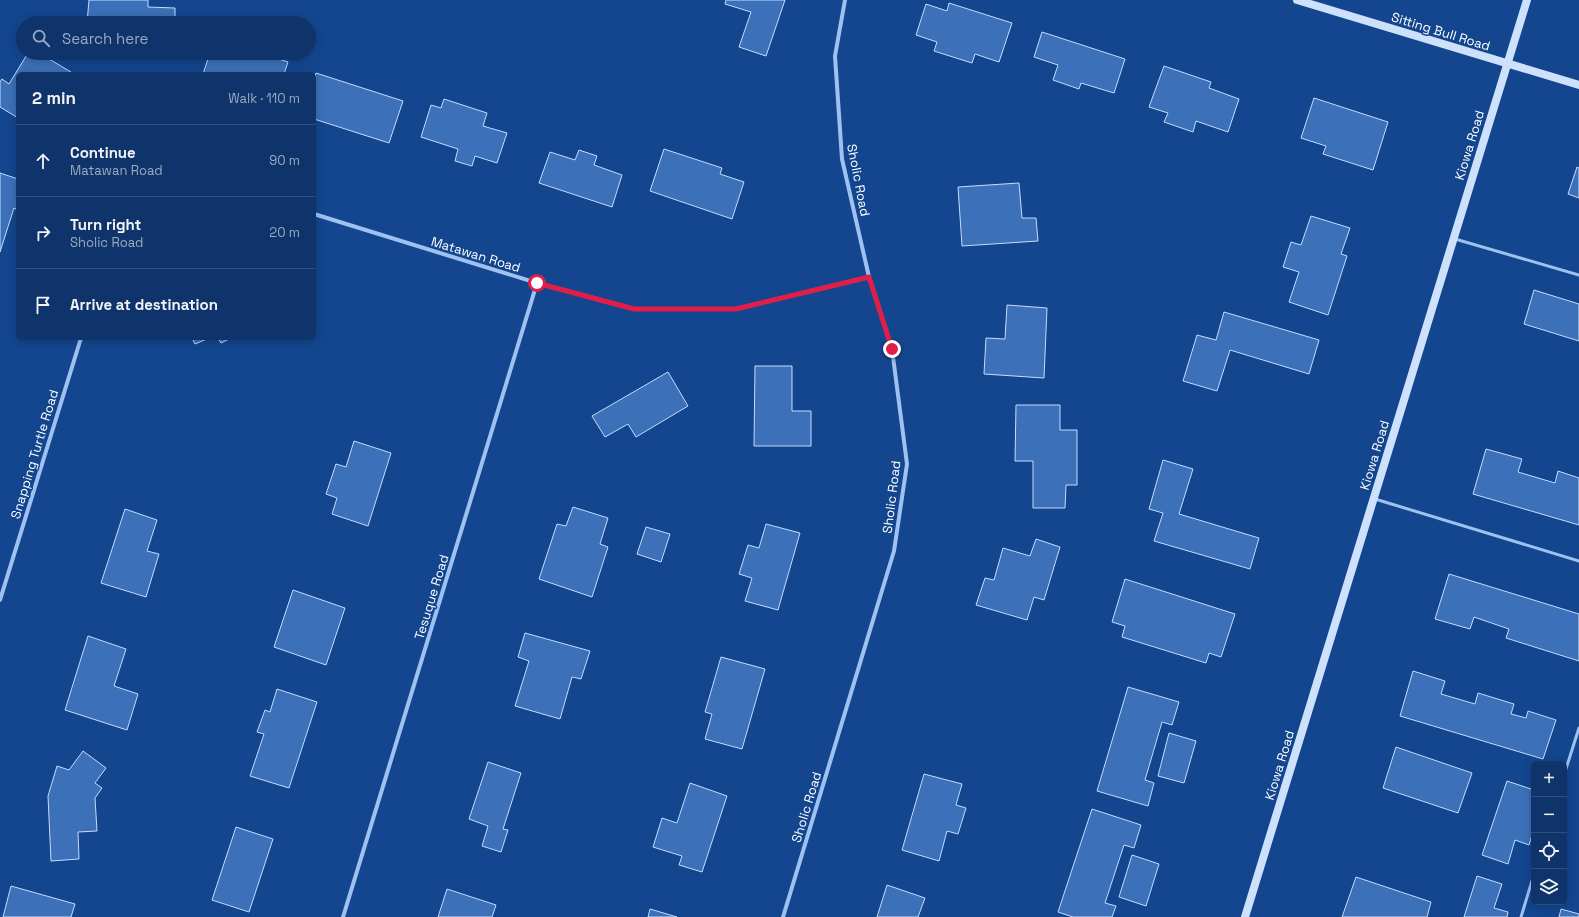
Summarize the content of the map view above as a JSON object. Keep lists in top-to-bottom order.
{
  "streets": {
    "street": [
      "Sitting Bull Road",
      "Kiowa Road",
      "Sholic Road",
      "Matawan Road",
      "Snapping Turtle Road",
      "Tesuque Road"
    ]
  },
  "crossings": [
    ["Sitting Bull Road", "Kiowa Road"],
    ["Sholic Road", "Matawan Road"],
    ["Matawan Road", "Tesuque Road"]
  ],
  "page": {
    "search": "Search here",
    "heading": ["2 min", "Walk · 110 m"],
    "list": [
      ["Continue", "Matawan Road", "90 m"],
      ["Turn right", "Sholic Road", "20 m"],
      "Arrive at destination"
    ],
    "map_buttons": ["+", "−"]
  }
}
